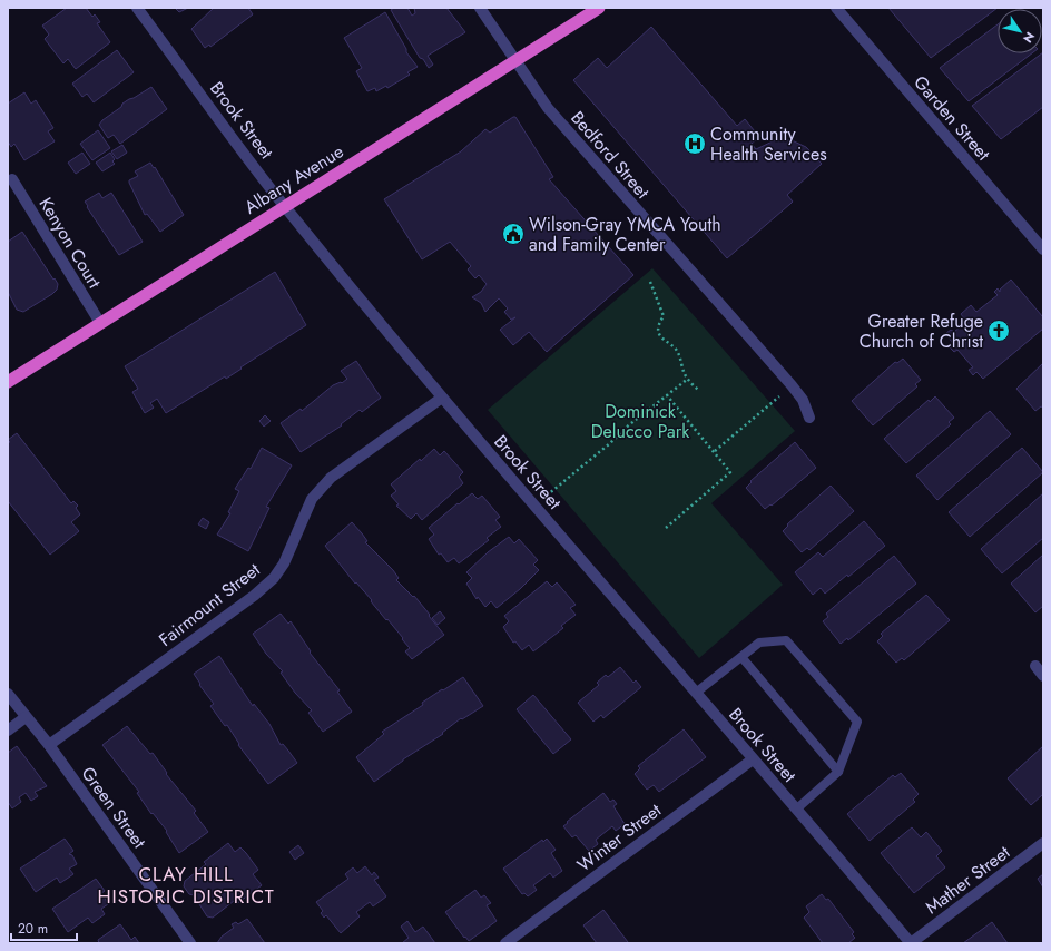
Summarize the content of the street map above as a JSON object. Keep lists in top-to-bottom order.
{
  "streets": {
    "highway": ["Albany Avenue"],
    "street": [
      "Garden Street",
      "Brook Street",
      "Bedford Street",
      "Kenyon Court",
      "Fairmount Street",
      "Green Street",
      "Winter Street",
      "Mather Street"
    ]
  },
  "crossings": [
    ["Brook Street", "Albany Avenue"],
    ["Brook Street", "Fairmount Street"],
    ["Brook Street", "Winter Street"],
    ["Brook Street", "Mather Street"],
    ["Bedford Street", "Albany Avenue"],
    ["Albany Avenue", "Kenyon Court"],
    ["Fairmount Street", "Green Street"]
  ],
  "districts": ["CLAY HILL HISTORIC DISTRICT"],
  "parks": ["Dominick Delucco Park"],
  "places": {
    "hospital": ["Community Health Services"],
    "public building": ["Wilson-Gray YMCA Youth and Family Center"],
    "church": ["Greater Refuge Church of Christ"]
  },
  "scale_bar": "20 m",
  "north": "bottom right"
}
